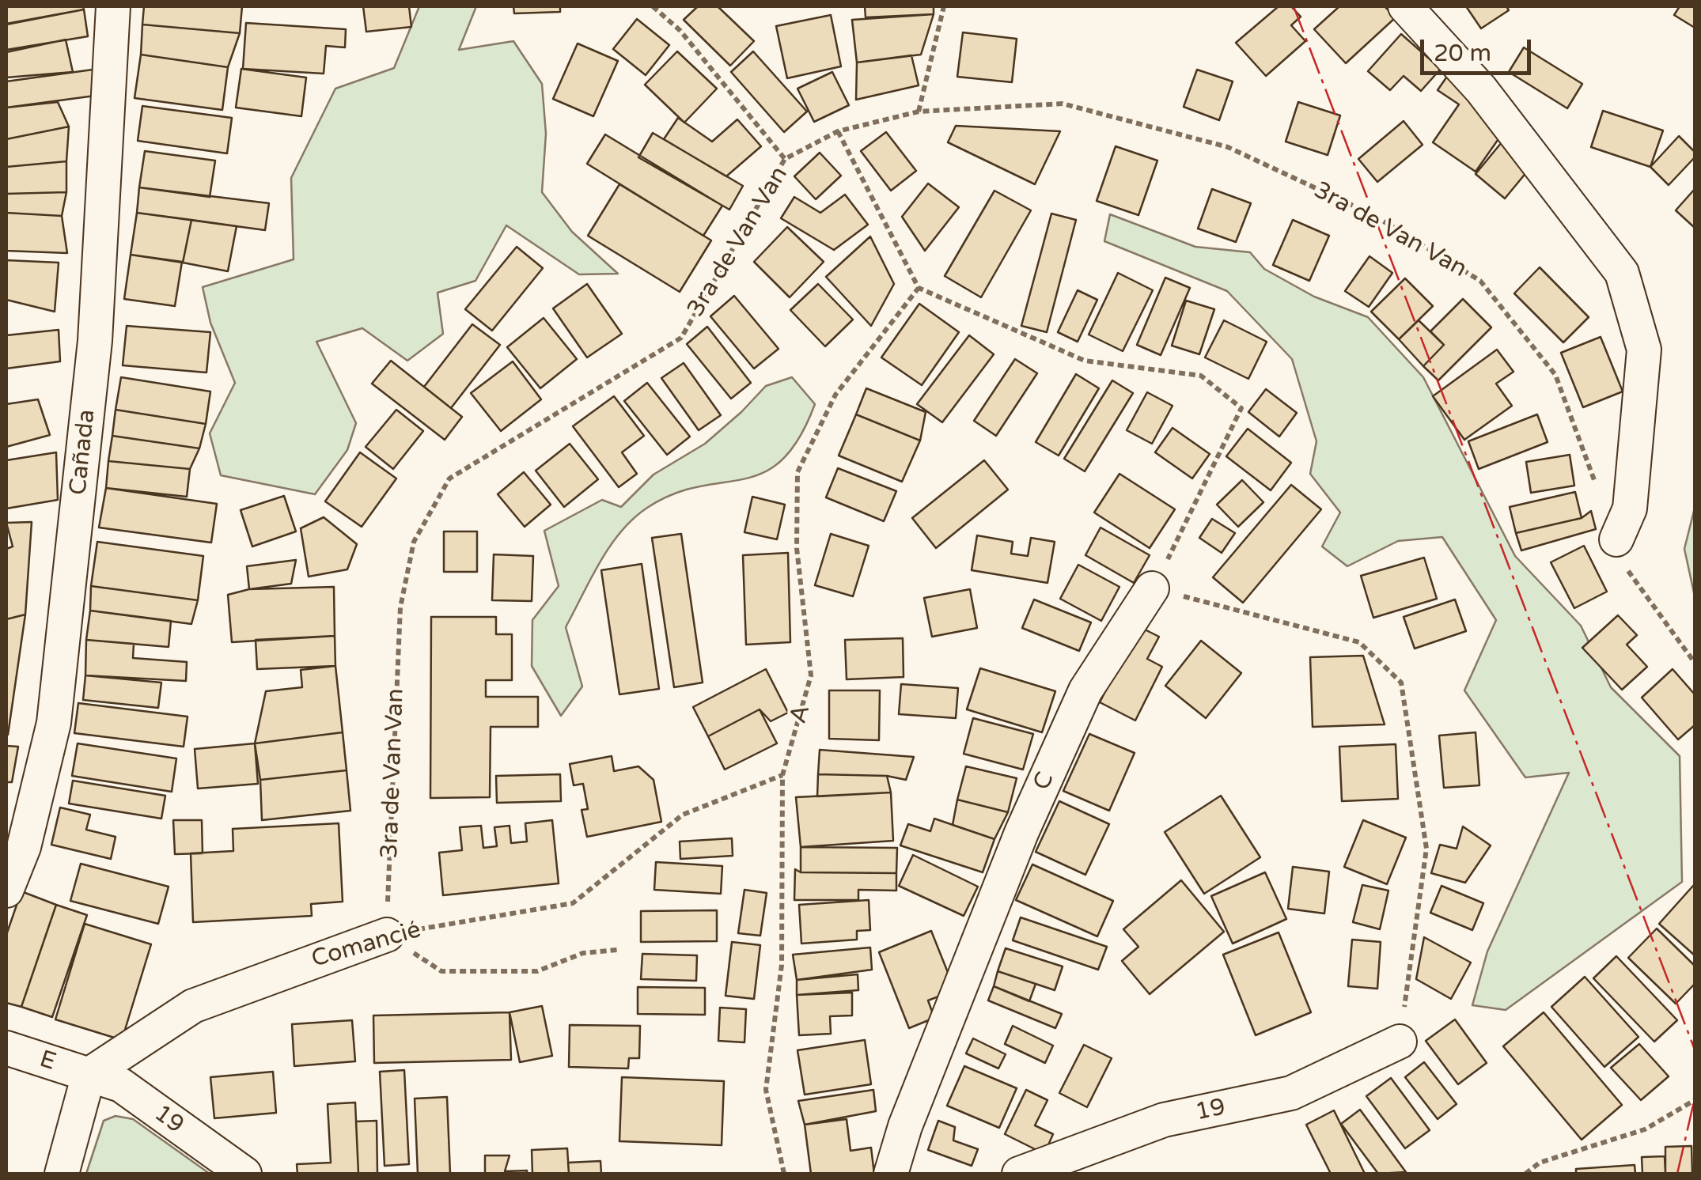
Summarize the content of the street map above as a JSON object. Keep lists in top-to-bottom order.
{
  "streets": {
    "street": [
      "Cañada",
      "C",
      "Comancié",
      "E",
      "19"
    ],
    "path": ["3ra de Van Van", "A"]
  },
  "crossings": [
    ["3ra de Van Van", "Comancié"],
    ["A", "Comancié"],
    ["Comancié", "E"],
    ["Comancié", "19"],
    ["E", "19"]
  ],
  "scale_bar": "20 m"
}
